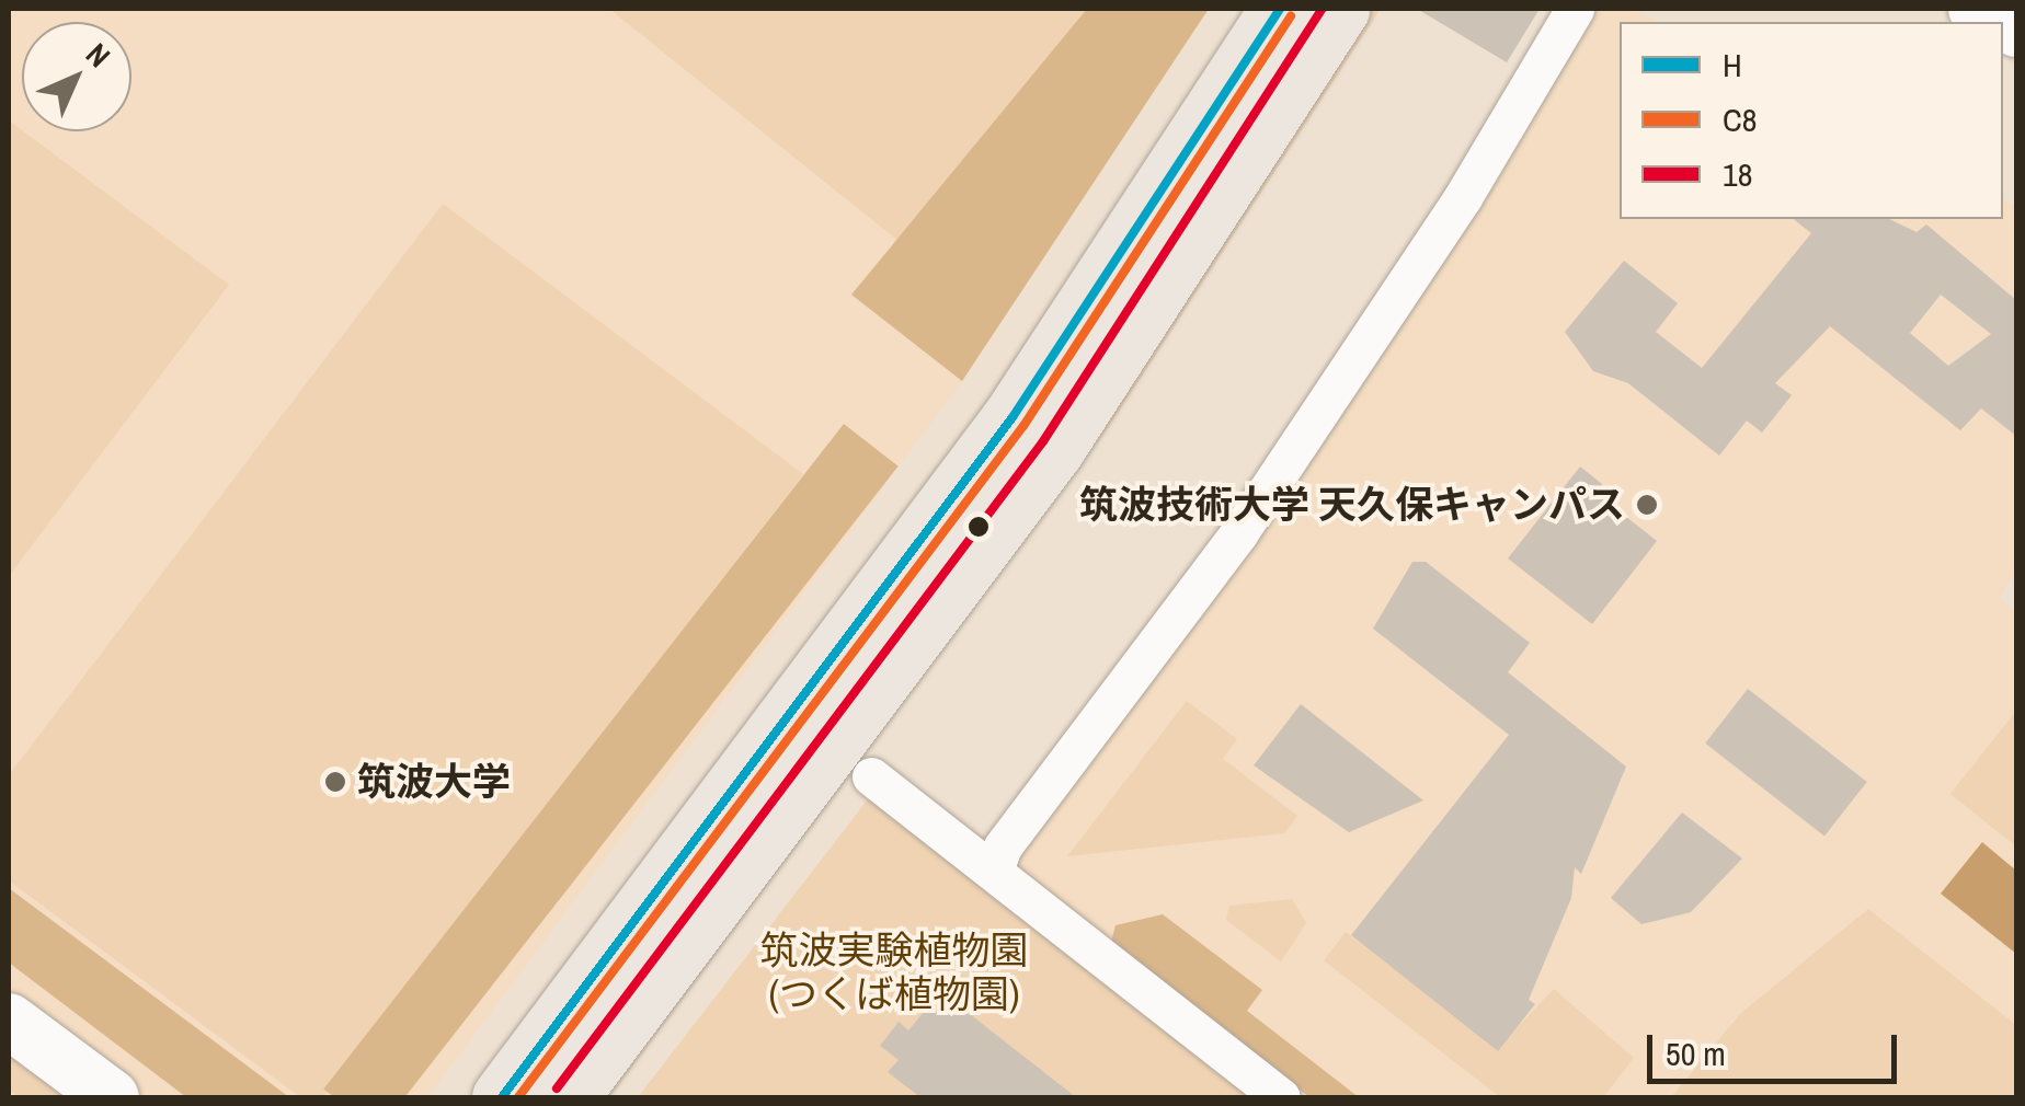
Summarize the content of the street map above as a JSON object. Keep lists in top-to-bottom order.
{
  "parks": ["筑波実験植物園 (つくば植物園)"],
  "places": ["筑波技術大学 天久保キャンパス", "筑波大学"],
  "lines": ["transit line H", "transit line 18", "transit line C8"],
  "legend": ["H", "C8", "18"],
  "scale_bar": "50 m",
  "north": "top right"
}
